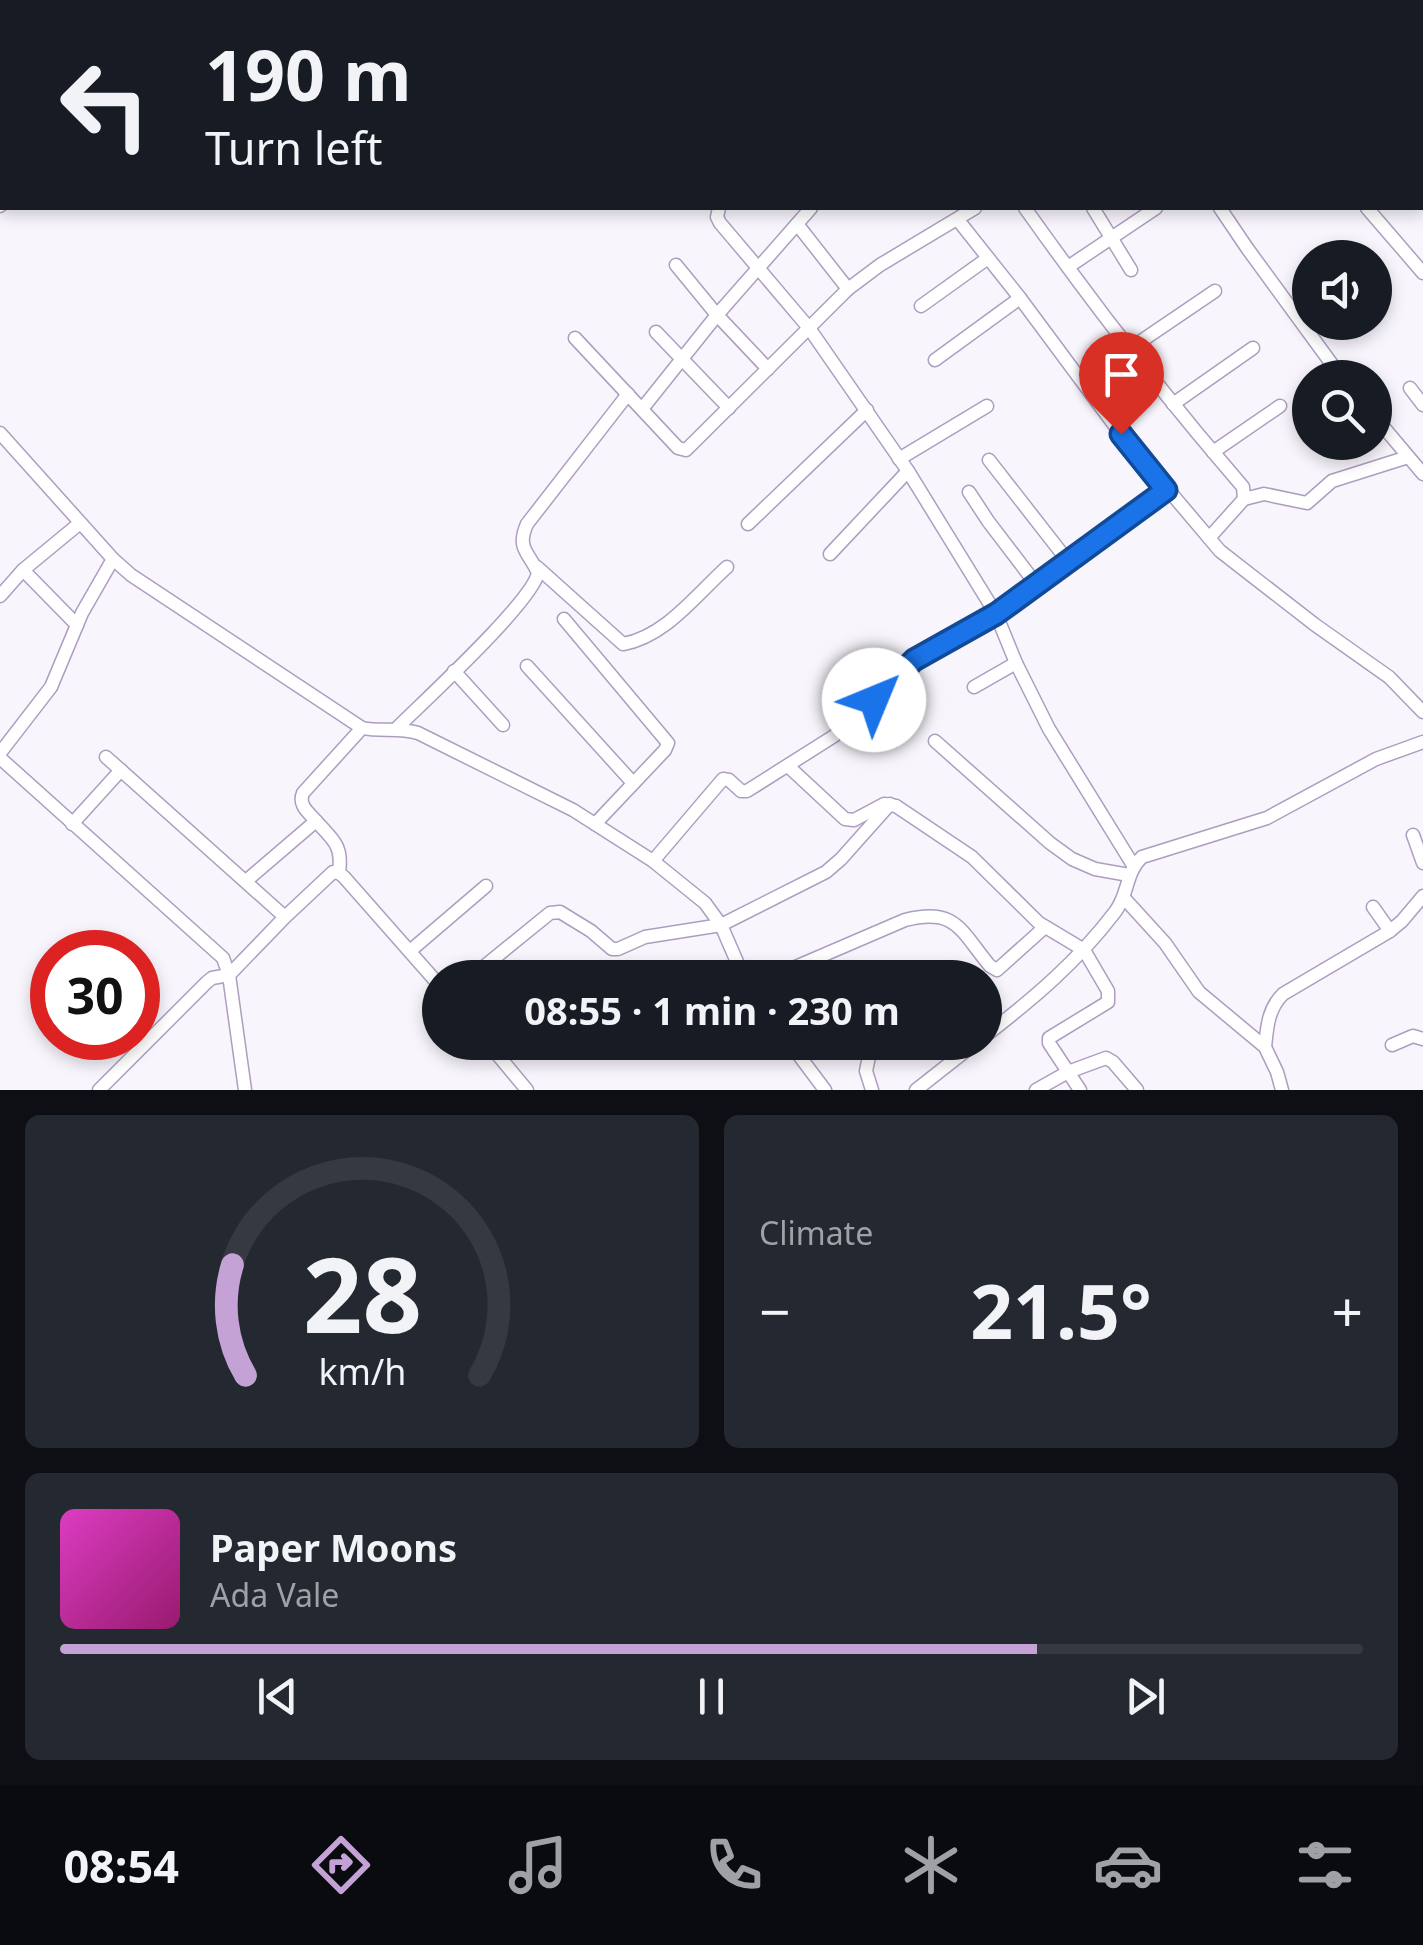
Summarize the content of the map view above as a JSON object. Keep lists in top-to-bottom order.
{
  "page": {
    "turn": ["190 m", "Turn left"],
    "limit": "30",
    "trip": "08:55 · 1 min · 230 m",
    "tile": "Climate",
    "heat": ["−", "21.5°", "+"],
    "song": ["Paper Moons", "Ada Vale"],
    "tabs": "08:54",
    "gauge": ["28", "km/h"]
  }
}
